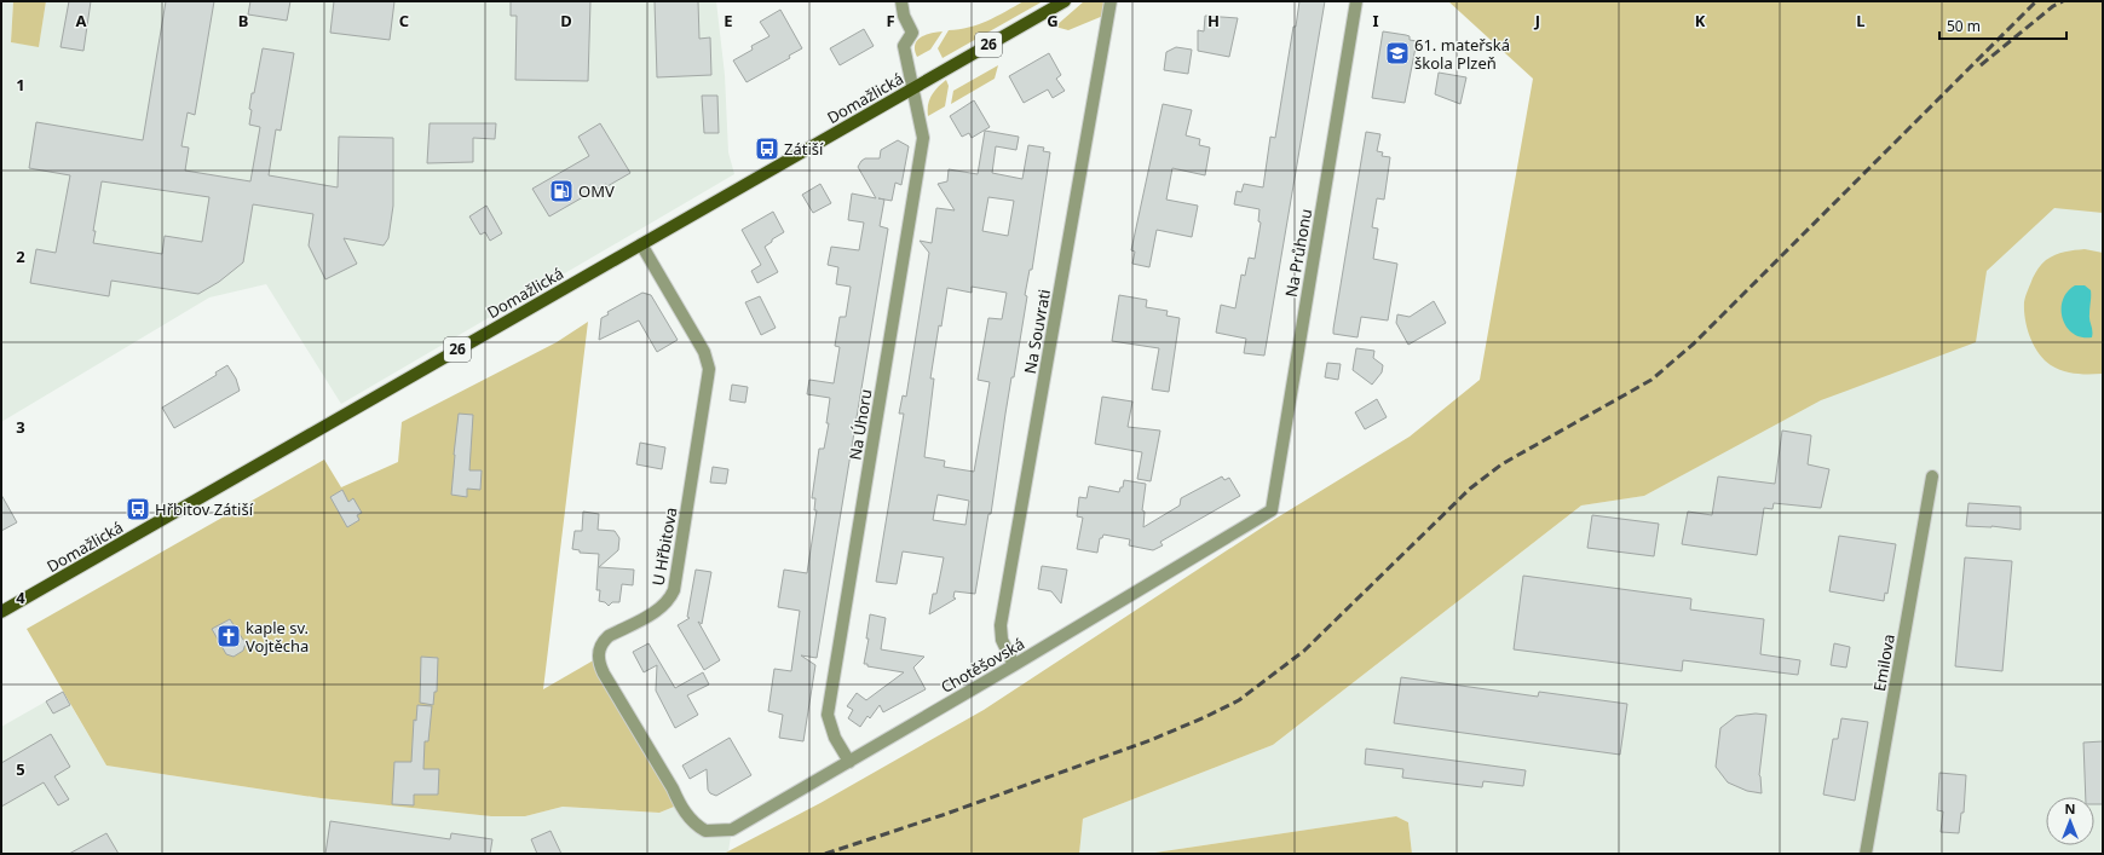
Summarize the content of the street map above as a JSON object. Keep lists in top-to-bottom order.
{
  "streets": {
    "main road": ["26", "Domažlická"],
    "street": [
      "Na Průhonu",
      "Na Souvrati",
      "Na Úhoru",
      "U Hřbitova",
      "Emilova",
      "Chotěšovská"
    ]
  },
  "crossings": [
    ["Domažlická", "Na Úhoru"],
    ["Domažlická", "U Hřbitova"],
    ["Na Průhonu", "Chotěšovská"],
    ["Na Souvrati", "Chotěšovská"],
    ["Na Úhoru", "Chotěšovská"],
    ["U Hřbitova", "Chotěšovská"]
  ],
  "places": {
    "school or university": ["61. mateřská škola Plzeň"],
    "bus stop": ["Zátiší", "Hřbitov Zátiší"],
    "fuel station": ["OMV"],
    "church": ["kaple sv. Vojtěcha"]
  },
  "scale_bar": "50 m",
  "north": "top",
  "grid": {
    "columns": [
      "A",
      "B",
      "C",
      "D",
      "E",
      "F",
      "G",
      "H",
      "I",
      "J",
      "K",
      "L"
    ],
    "rows": [
      "1",
      "2",
      "3",
      "4",
      "5"
    ]
  }
}
